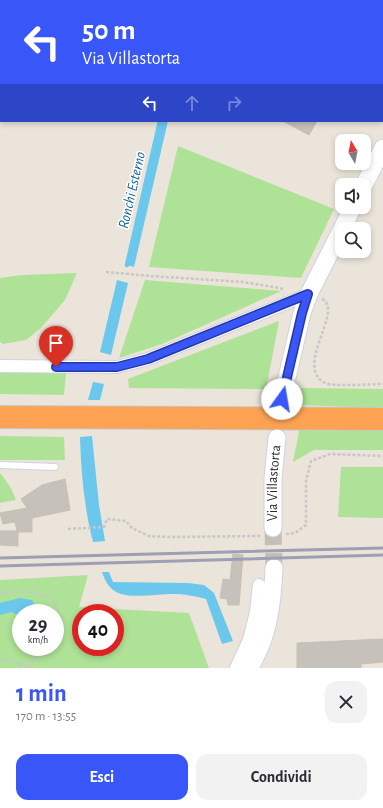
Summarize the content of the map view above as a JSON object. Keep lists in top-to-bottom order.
{
  "streets": {
    "street": ["Via Villastorta"]
  },
  "water": ["Ronchi Esterno"],
  "north": "top",
  "page": {
    "turn": ["50 m", "Via Villastorta"],
    "speed": "29 km/h",
    "limit": "40",
    "heading": ["1 min", "170 m · 13:55"],
    "buttons": ["Esci", "Condividi"]
  }
}
